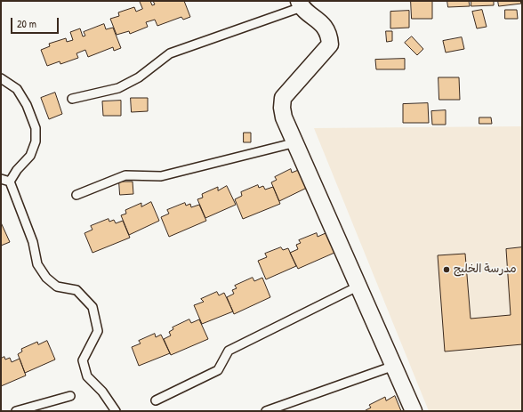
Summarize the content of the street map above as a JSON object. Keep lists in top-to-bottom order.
{
  "places": ["مدرسة الخليج"],
  "scale_bar": "20 m"
}
